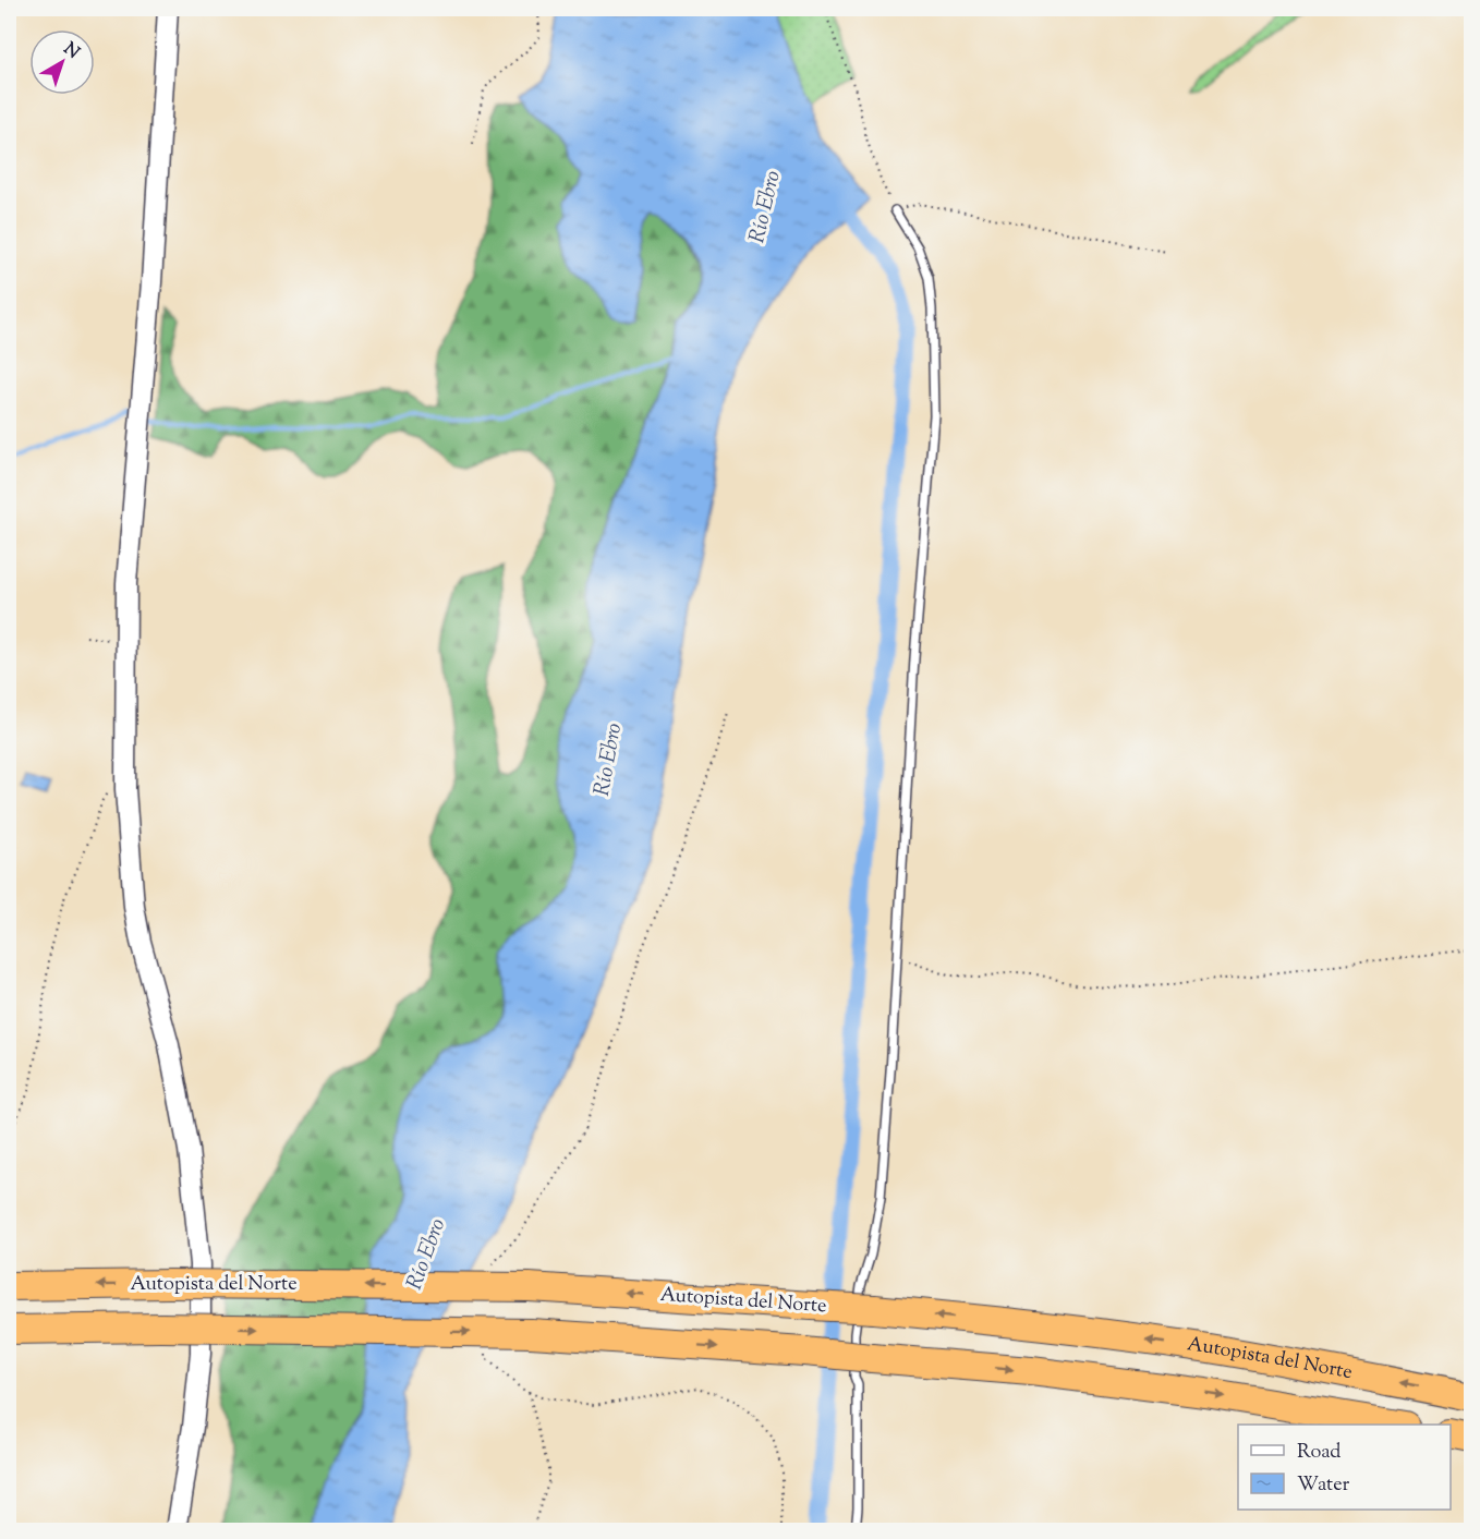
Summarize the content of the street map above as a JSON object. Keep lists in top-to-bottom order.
{
  "streets": {
    "highway": ["Autopista del Norte"]
  },
  "water": ["Río Ebro"],
  "legend": ["Road", "Water"],
  "north": "top right"
}
